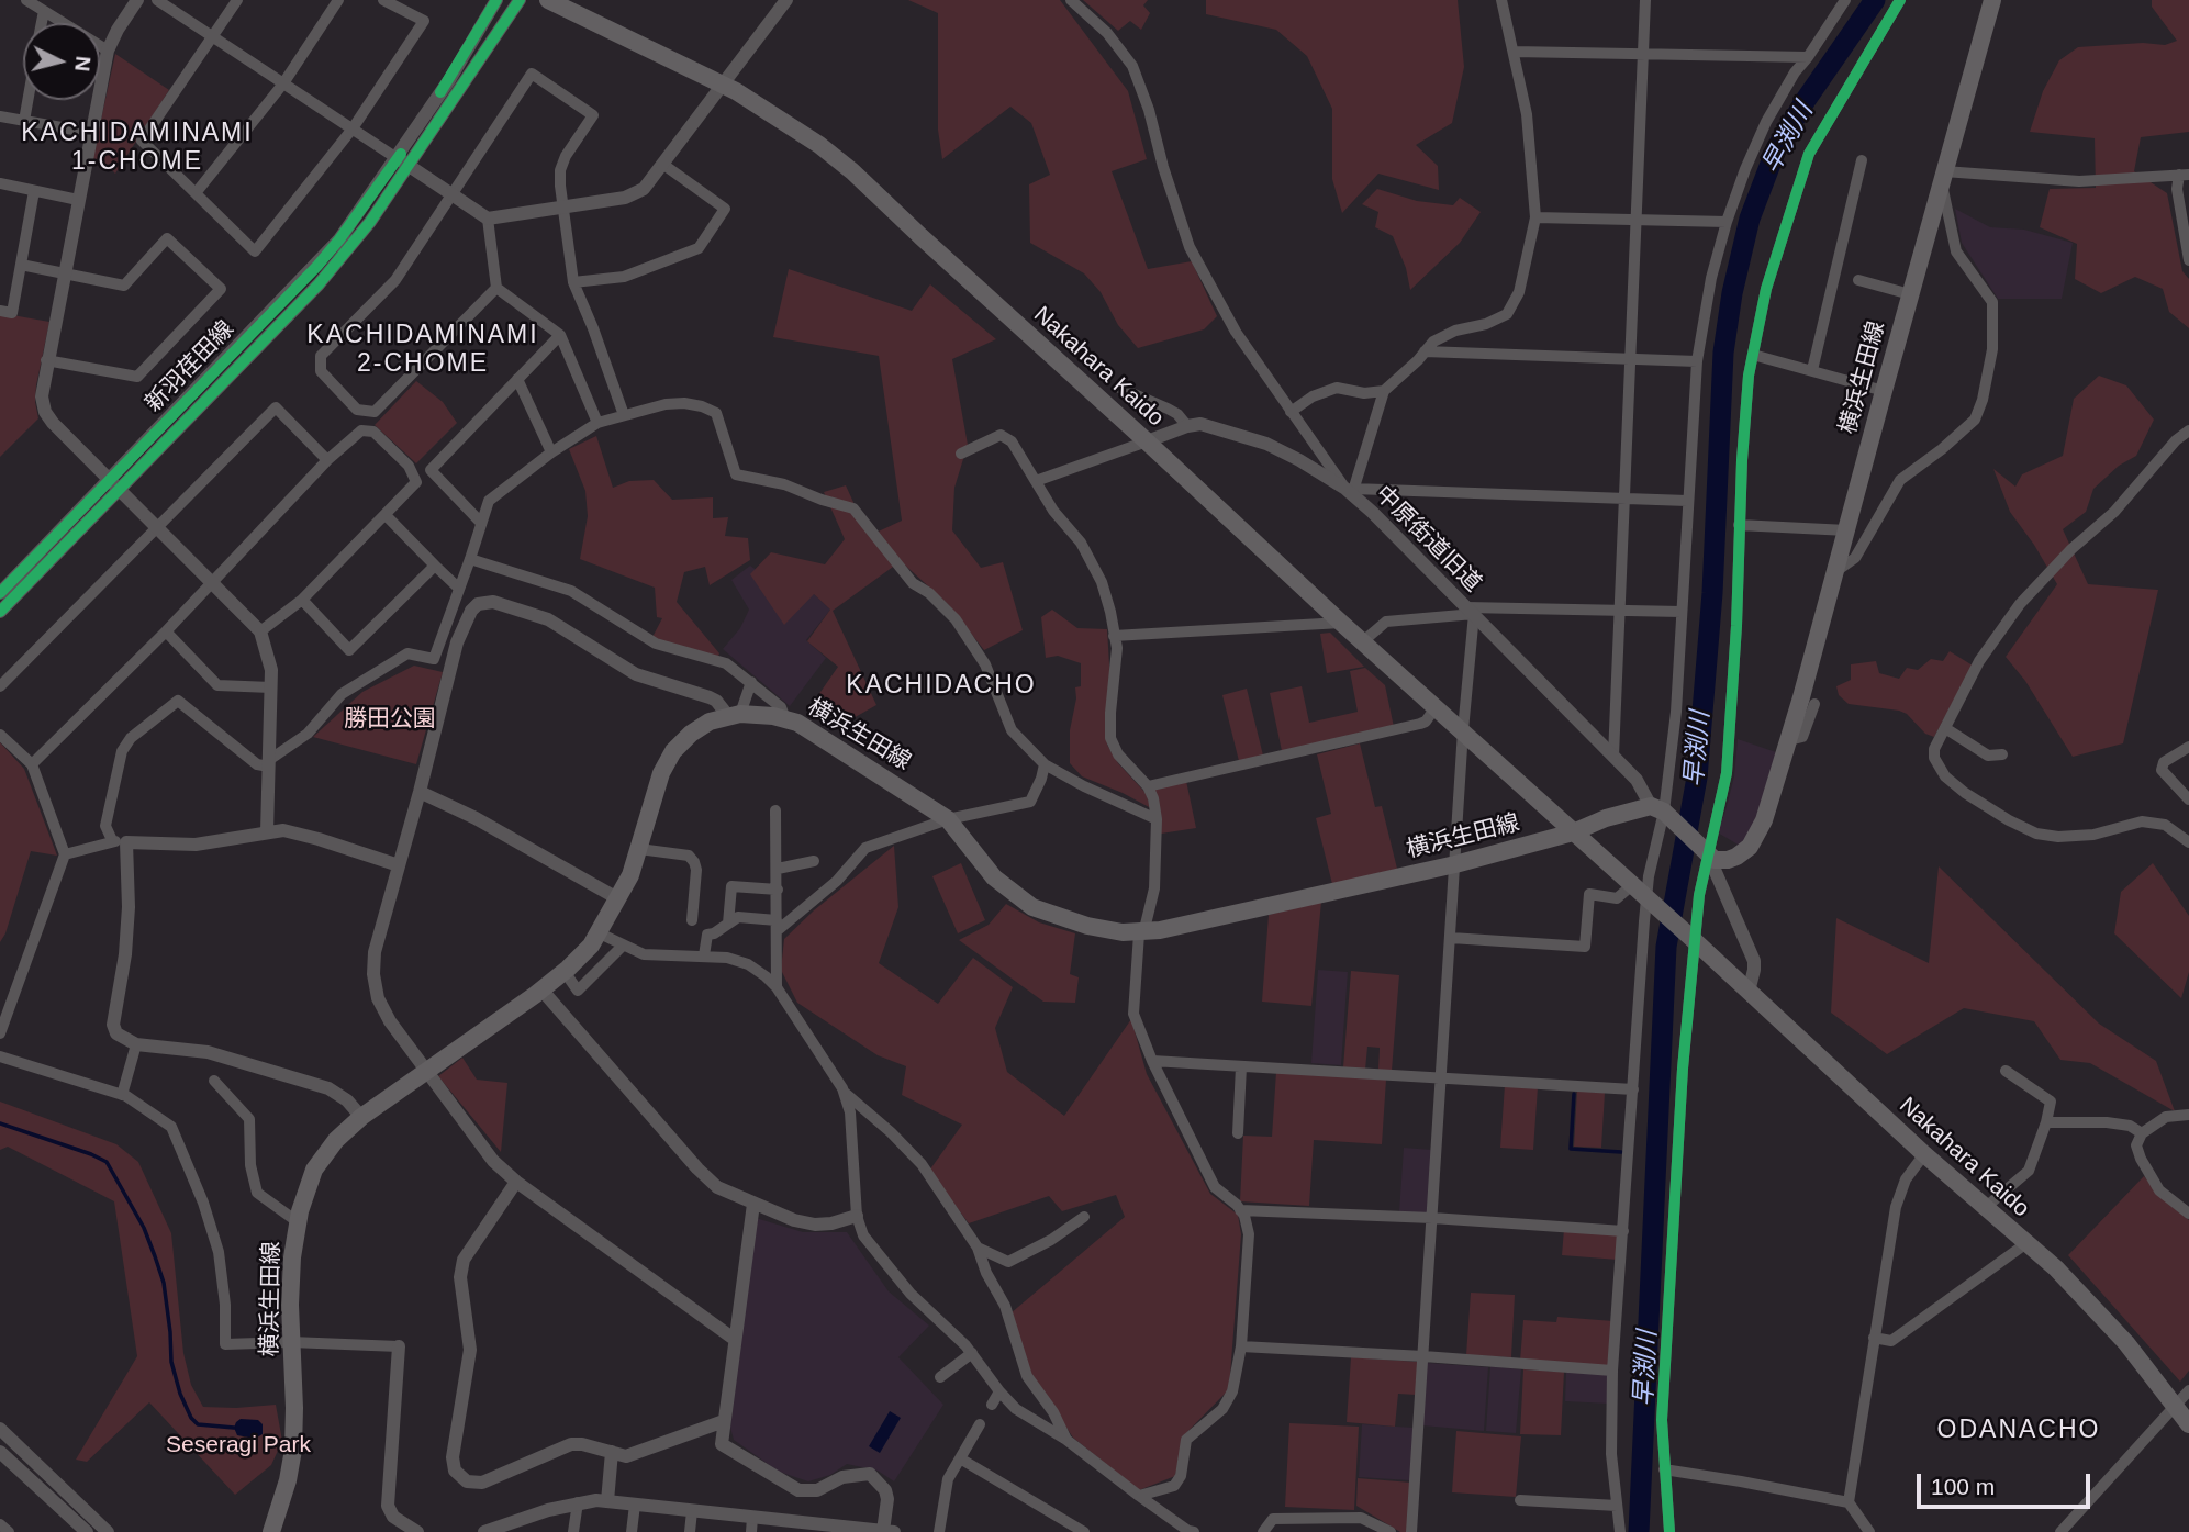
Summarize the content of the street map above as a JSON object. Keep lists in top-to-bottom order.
{
  "streets": {
    "main road": ["Nakahara Kaido", "横浜生田線"],
    "street": ["新羽荏田線", "中原街道旧道"]
  },
  "crossings": [
    ["Nakahara Kaido", "横浜生田線"],
    ["横浜生田線", "中原街道旧道"]
  ],
  "districts": [
    "KACHIDAMINAMI 1-CHOME",
    "KACHIDAMINAMI 2-CHOME",
    "KACHIDACHO",
    "ODANACHO"
  ],
  "water": ["早渕川"],
  "parks": ["勝田公園", "Seseragi Park"],
  "scale_bar": "100 m",
  "north": "right"
}
